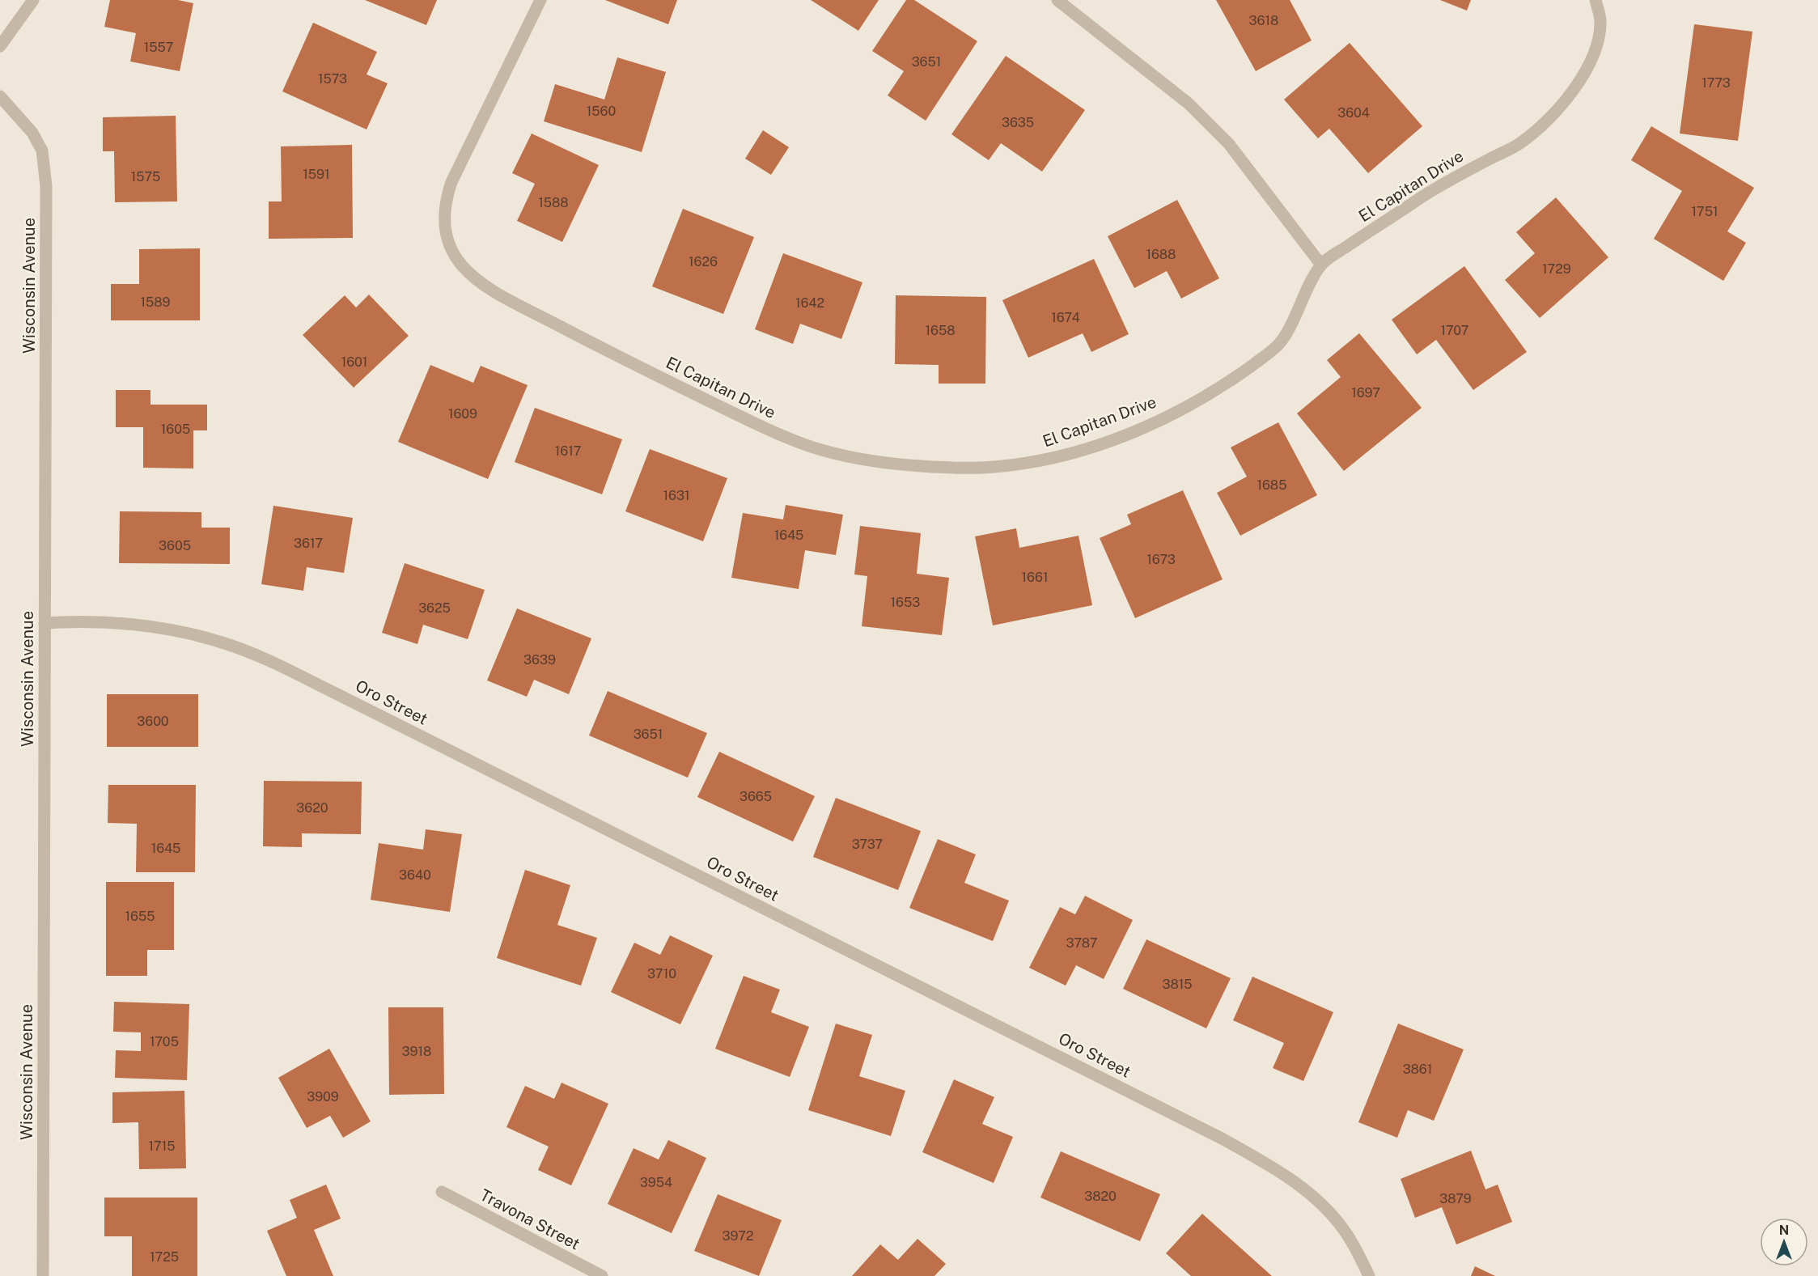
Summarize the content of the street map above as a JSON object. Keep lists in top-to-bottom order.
{
  "streets": {
    "street": [
      "El Capitan Drive",
      "Wisconsin Avenue",
      "Oro Street",
      "Travona Street"
    ]
  },
  "crossings": [
    ["Wisconsin Avenue", "Oro Street"]
  ],
  "house_numbers": [
    "3618",
    "1557",
    "3651",
    "1573",
    "1773",
    "1560",
    "3604",
    "3635",
    "1591",
    "1575",
    "1588",
    "1751",
    "1688",
    "1626",
    "1729",
    "1589",
    "1642",
    "1674",
    "1658",
    "1707",
    "1601",
    "1697",
    "1609",
    "1605",
    "1617",
    "1685",
    "1631",
    "1645",
    "3617",
    "3605",
    "1673",
    "1661",
    "1653",
    "3625",
    "3639",
    "3600",
    "3651",
    "3665",
    "3620",
    "3737",
    "1645",
    "3640",
    "1655",
    "3787",
    "3710",
    "3815",
    "1705",
    "3918",
    "3861",
    "3909",
    "1715",
    "3954",
    "3820",
    "3879",
    "3972",
    "1725"
  ],
  "north": "top"
}
